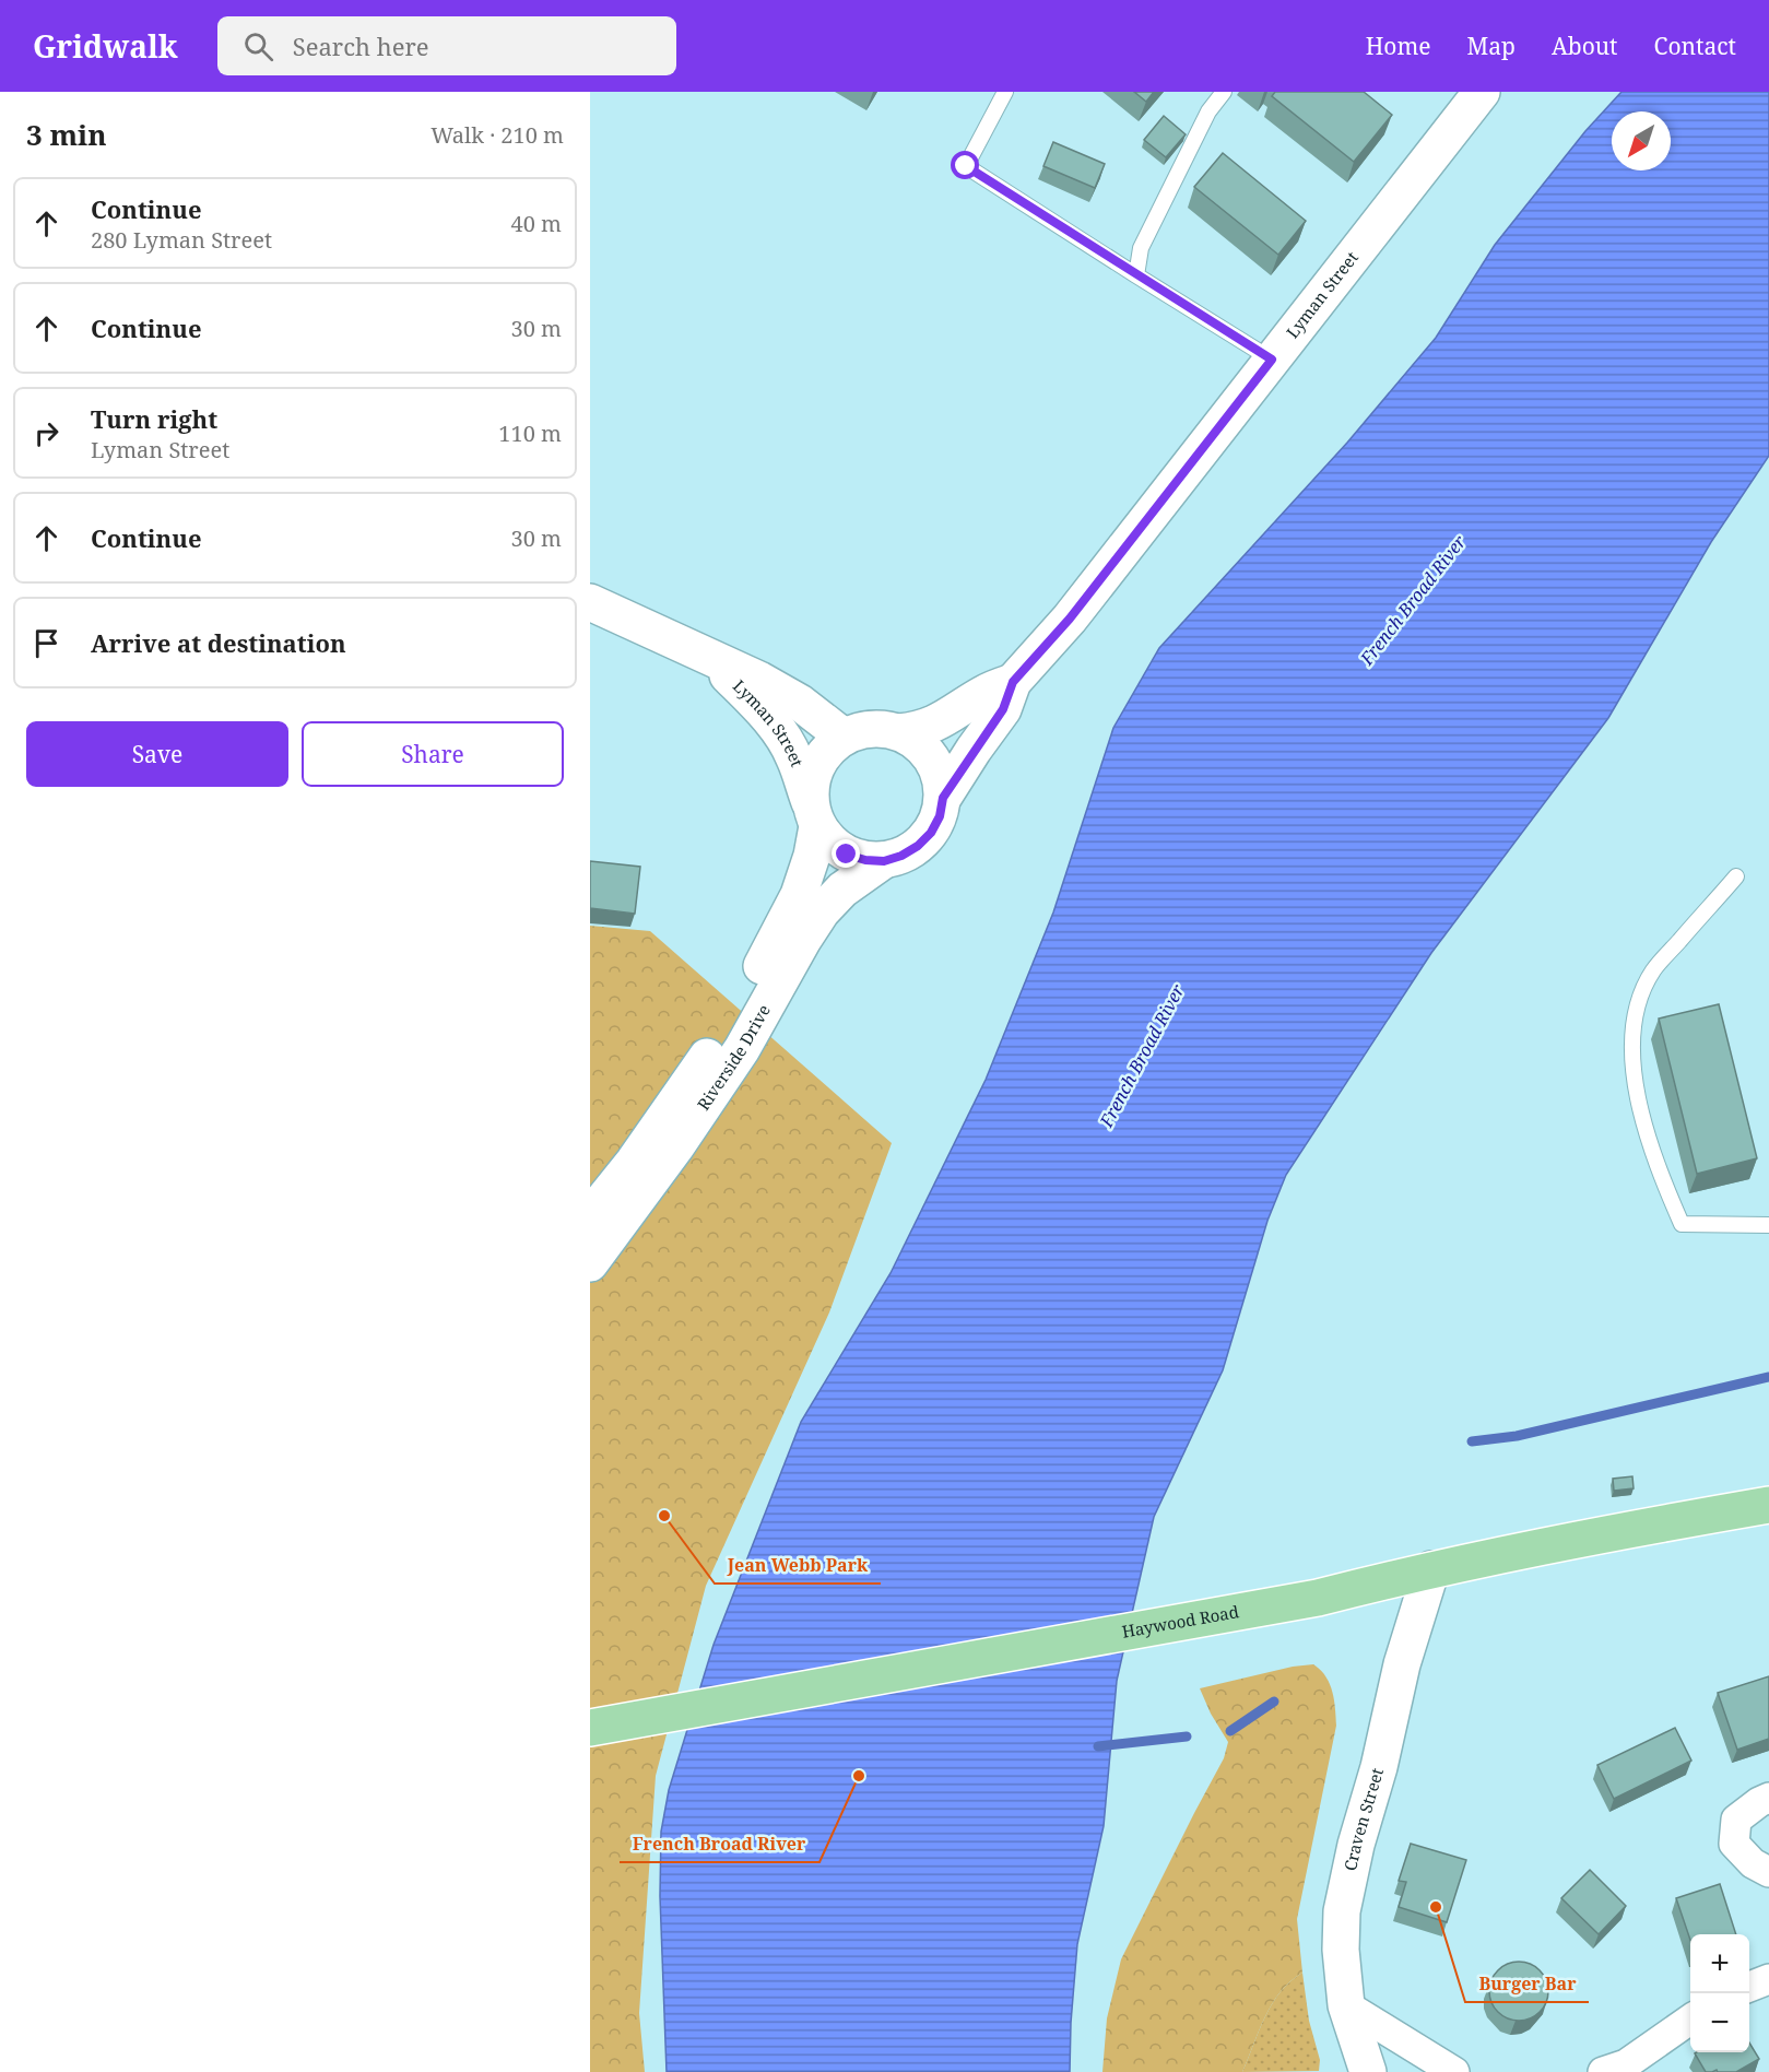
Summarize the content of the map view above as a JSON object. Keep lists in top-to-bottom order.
{
  "streets": {
    "main road": [
      "Lyman Street",
      "Riverside Drive",
      "Haywood Road",
      "Craven Street"
    ]
  },
  "crossings": [
    ["Lyman Street", "Riverside Drive"],
    ["Haywood Road", "Craven Street"]
  ],
  "water": ["French Broad River"],
  "places": ["Jean Webb Park", "French Broad River", "Burger Bar"],
  "north": "bottom left",
  "page": {
    "header": "Gridwalk",
    "search": "Search here",
    "nav": [
      "Home",
      "Map",
      "About",
      "Contact"
    ],
    "heading": ["3 min", "Walk · 210 m"],
    "list": [
      ["Continue", "280 Lyman Street", "40 m"],
      ["Continue", "30 m"],
      ["Turn right", "Lyman Street", "110 m"],
      ["Continue", "30 m"],
      "Arrive at destination"
    ],
    "buttons": ["Save", "Share"],
    "map_buttons": ["+", "−"]
  }
}
